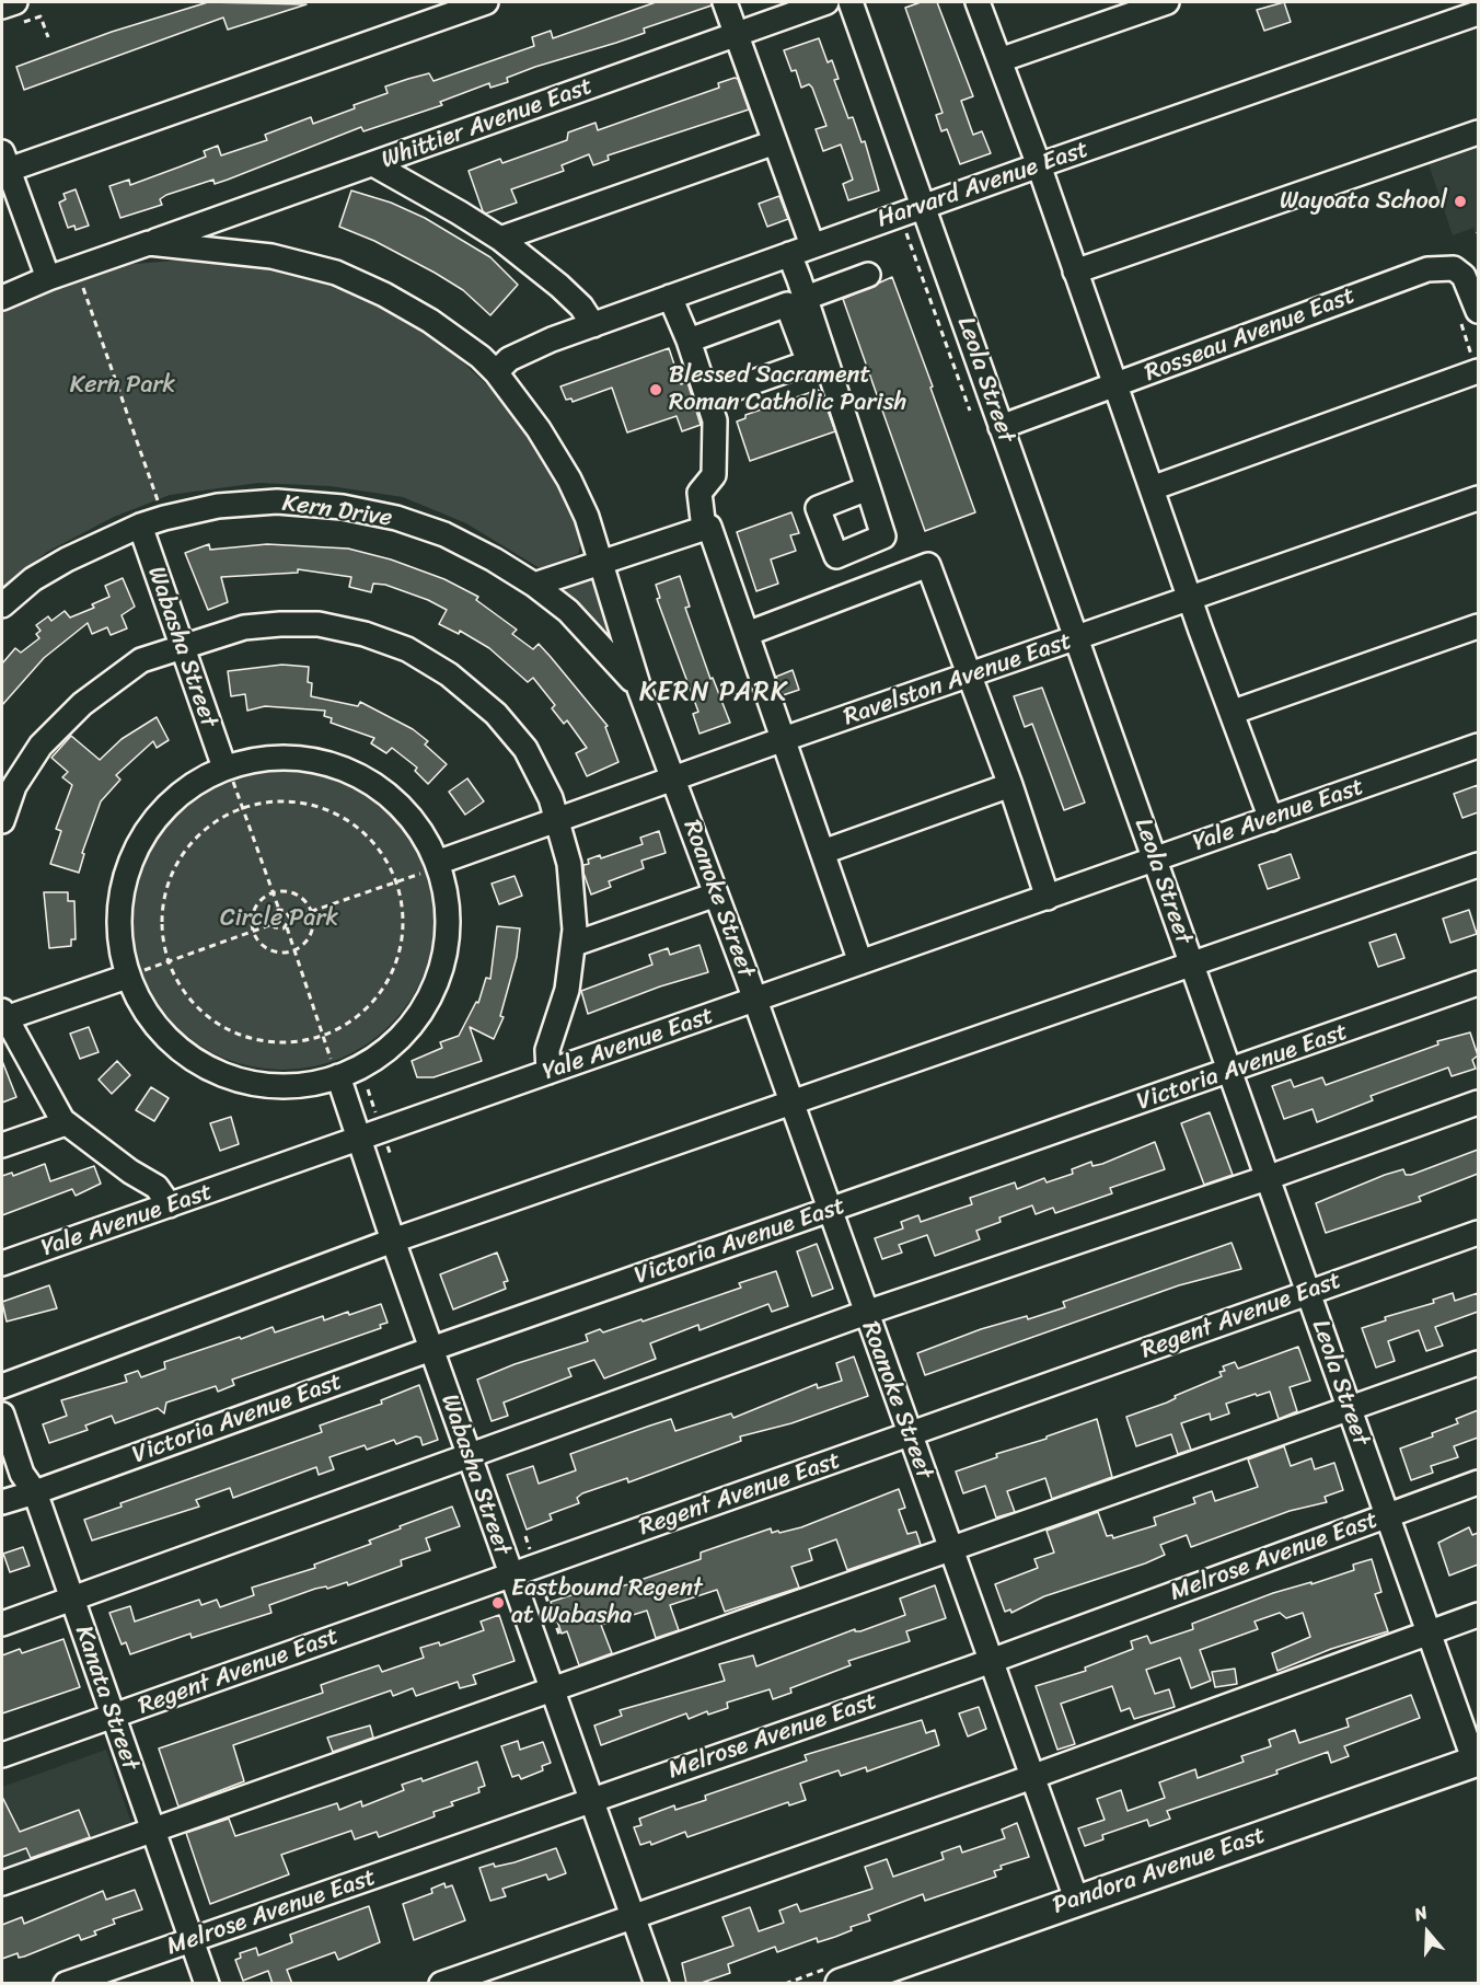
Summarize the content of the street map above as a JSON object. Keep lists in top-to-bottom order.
{
  "streets": {
    "main road": ["Pandora Avenue East"],
    "street": [
      "Whittier Avenue East",
      "Harvard Avenue East",
      "Rosseau Avenue East",
      "Leola Street",
      "Kern Drive",
      "Wabasha Street",
      "Ravelston Avenue East",
      "Yale Avenue East",
      "Roanoke Street",
      "Victoria Avenue East",
      "Regent Avenue East",
      "Melrose Avenue East",
      "Kanata Street"
    ]
  },
  "crossings": [
    ["Whittier Avenue East", "Roanoke Street"],
    ["Harvard Avenue East", "Leola Street"],
    ["Harvard Avenue East", "Roanoke Street"],
    ["Rosseau Avenue East", "Leola Street"],
    ["Leola Street", "Ravelston Avenue East"],
    ["Leola Street", "Yale Avenue East"],
    ["Leola Street", "Victoria Avenue East"],
    ["Leola Street", "Regent Avenue East"],
    ["Leola Street", "Melrose Avenue East"],
    ["Leola Street", "Pandora Avenue East"],
    ["Kern Drive", "Wabasha Street"],
    ["Kern Drive", "Roanoke Street"],
    ["Wabasha Street", "Yale Avenue East"],
    ["Wabasha Street", "Victoria Avenue East"],
    ["Wabasha Street", "Regent Avenue East"],
    ["Wabasha Street", "Melrose Avenue East"],
    ["Ravelston Avenue East", "Roanoke Street"],
    ["Yale Avenue East", "Roanoke Street"],
    ["Roanoke Street", "Victoria Avenue East"],
    ["Roanoke Street", "Regent Avenue East"],
    ["Roanoke Street", "Melrose Avenue East"],
    ["Roanoke Street", "Pandora Avenue East"],
    ["Victoria Avenue East", "Kanata Street"],
    ["Regent Avenue East", "Kanata Street"],
    ["Melrose Avenue East", "Kanata Street"]
  ],
  "districts": ["KERN PARK"],
  "parks": ["Kern Park", "Circle Park"],
  "places": ["Wayoata School", "Blessed Sacrament Roman Catholic Parish", "Eastbound Regent at Wabasha"],
  "north": "top"
}
